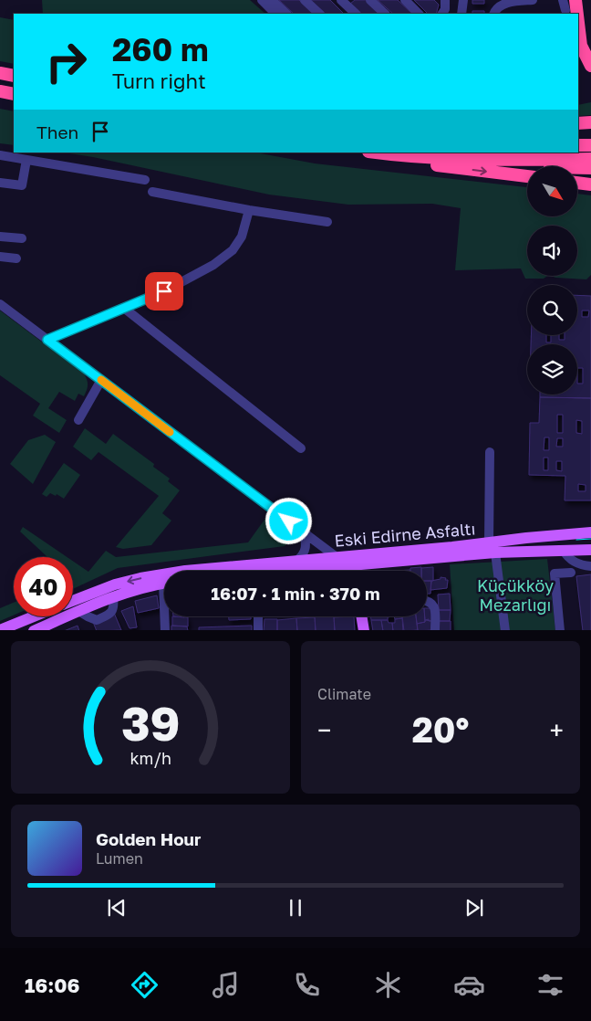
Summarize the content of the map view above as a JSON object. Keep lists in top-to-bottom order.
{
  "streets": {
    "main road": ["Eski Edirne Asfaltı"]
  },
  "parks": ["Küçükköy Mezarlığı"],
  "north": "bottom right",
  "page": {
    "turn": ["260 m", "Turn right"],
    "then": "Then",
    "limit": "40",
    "trip": "16:07 · 1 min · 370 m",
    "tile": "Climate",
    "heat": ["−", "20°", "+"],
    "song": ["Golden Hour", "Lumen"],
    "tabs": "16:06",
    "gauge": ["39", "km/h"]
  }
}
